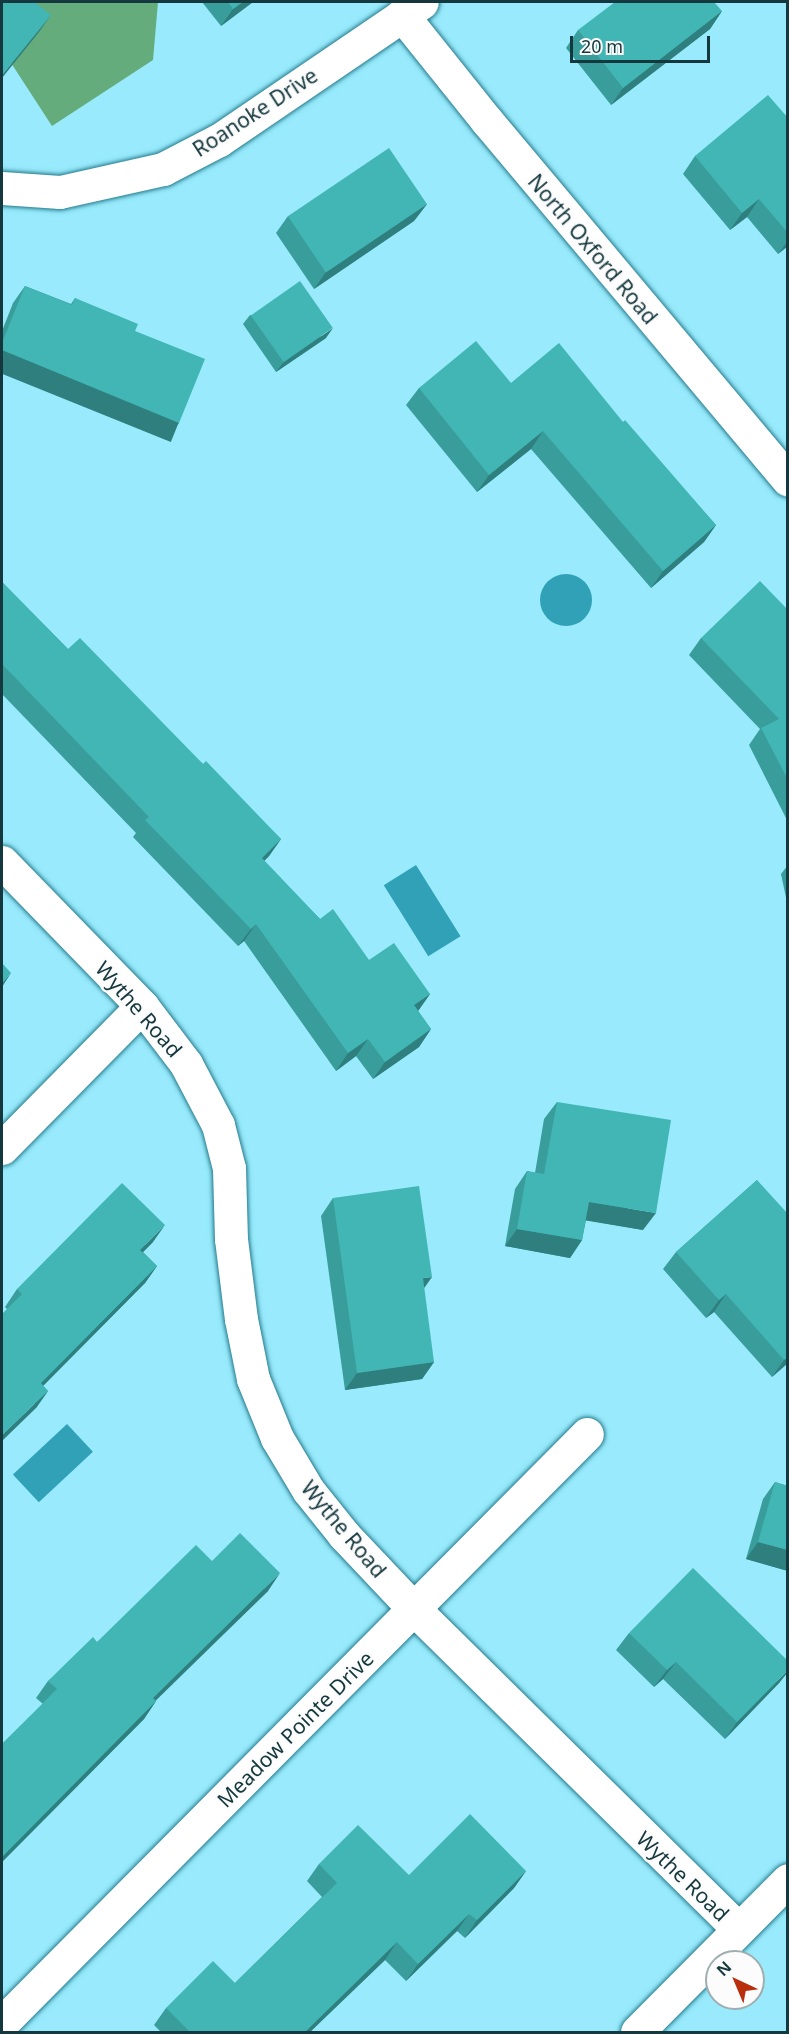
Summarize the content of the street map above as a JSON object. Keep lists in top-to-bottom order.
{
  "streets": {
    "street": [
      "Roanoke Drive",
      "North Oxford Road",
      "Wythe Road",
      "Meadow Pointe Drive"
    ]
  },
  "crossings": [
    ["Roanoke Drive", "North Oxford Road"],
    ["Wythe Road", "Meadow Pointe Drive"]
  ],
  "scale_bar": "20 m",
  "north": "top left"
}
